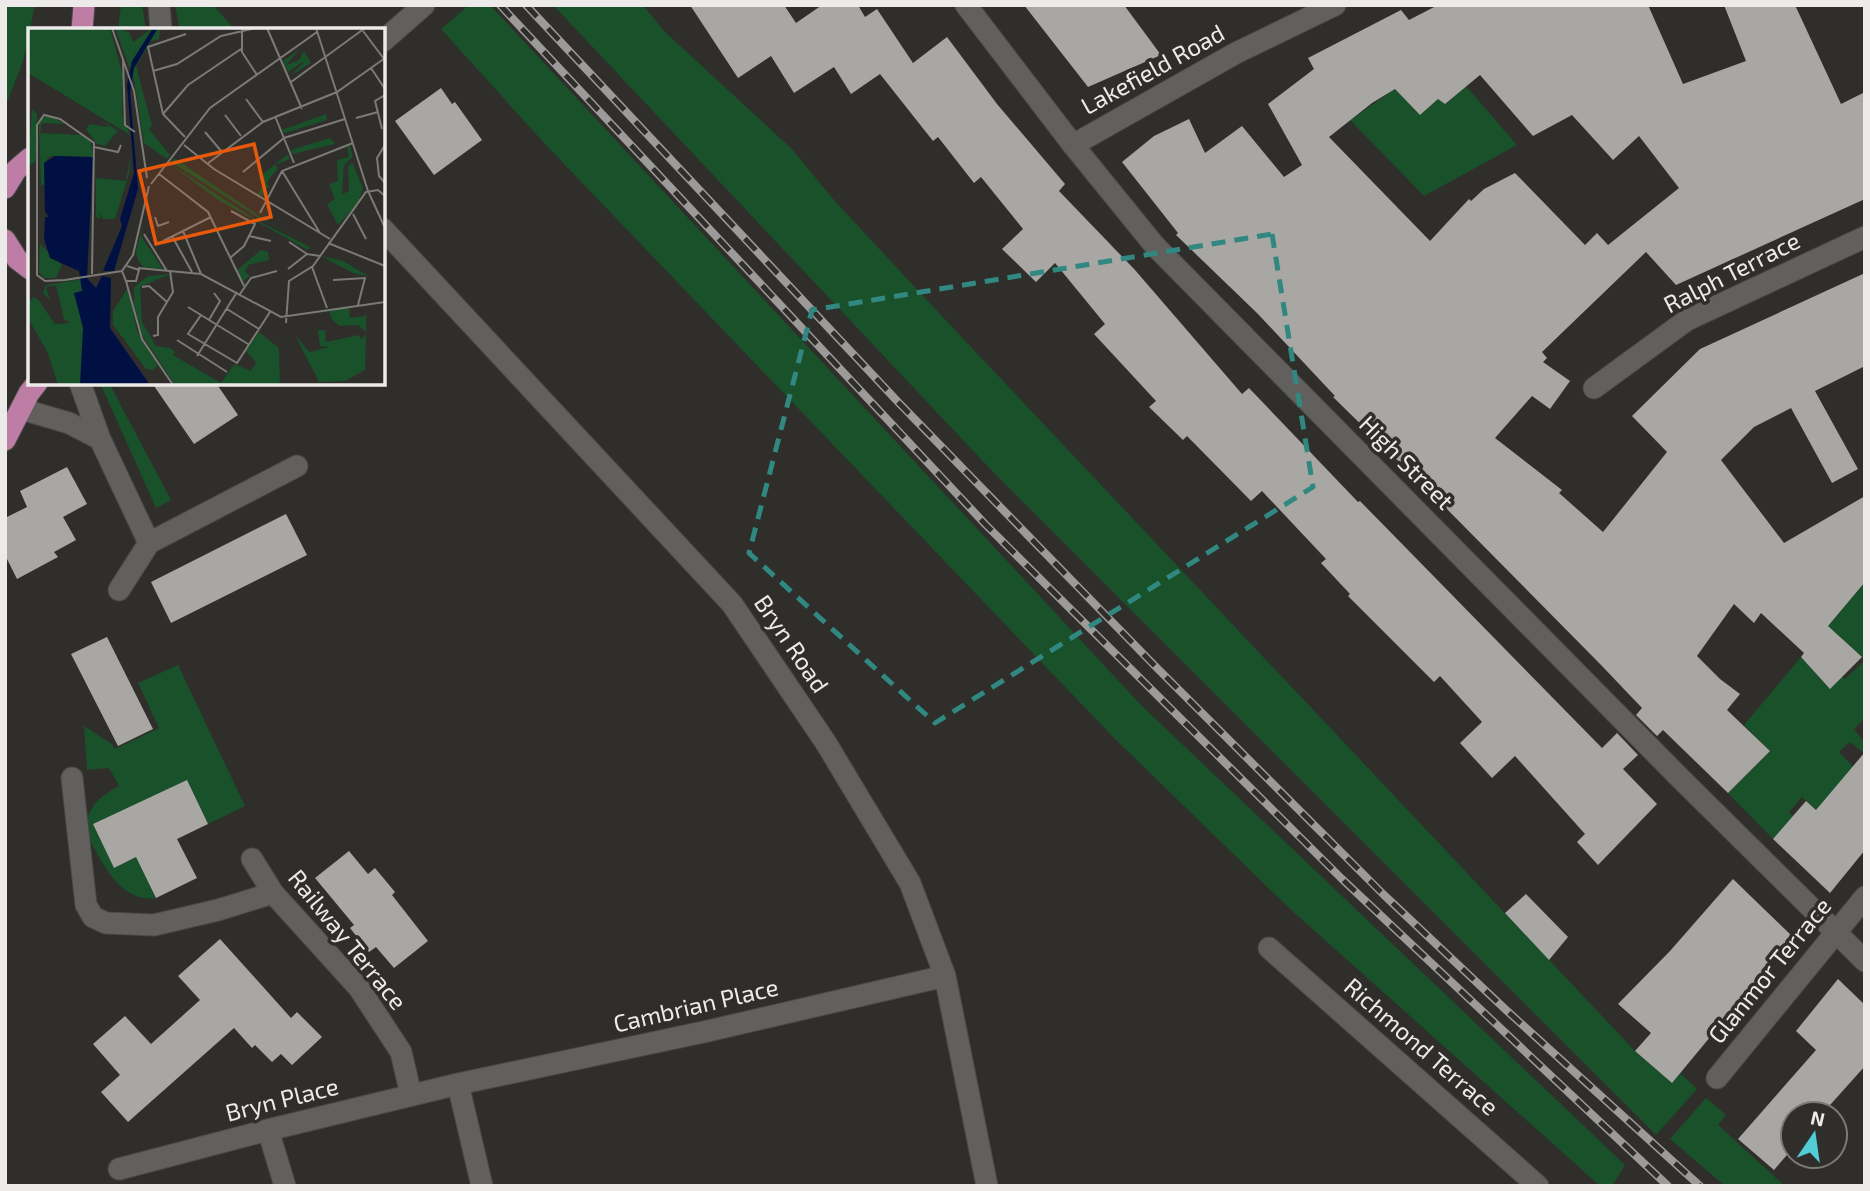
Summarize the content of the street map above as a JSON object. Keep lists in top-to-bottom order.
{
  "streets": {
    "street": [
      "Lakefield Road",
      "Ralph Terrace",
      "High Street",
      "Bryn Road",
      "Railway Terrace",
      "Glanmor Terrace",
      "Cambrian Place",
      "Richmond Terrace",
      "Bryn Place"
    ]
  },
  "crossings": [
    ["Lakefield Road", "High Street"],
    ["High Street", "Glanmor Terrace"],
    ["Bryn Road", "Cambrian Place"],
    ["Railway Terrace", "Bryn Place"],
    ["Cambrian Place", "Bryn Place"]
  ],
  "north": "top"
}
